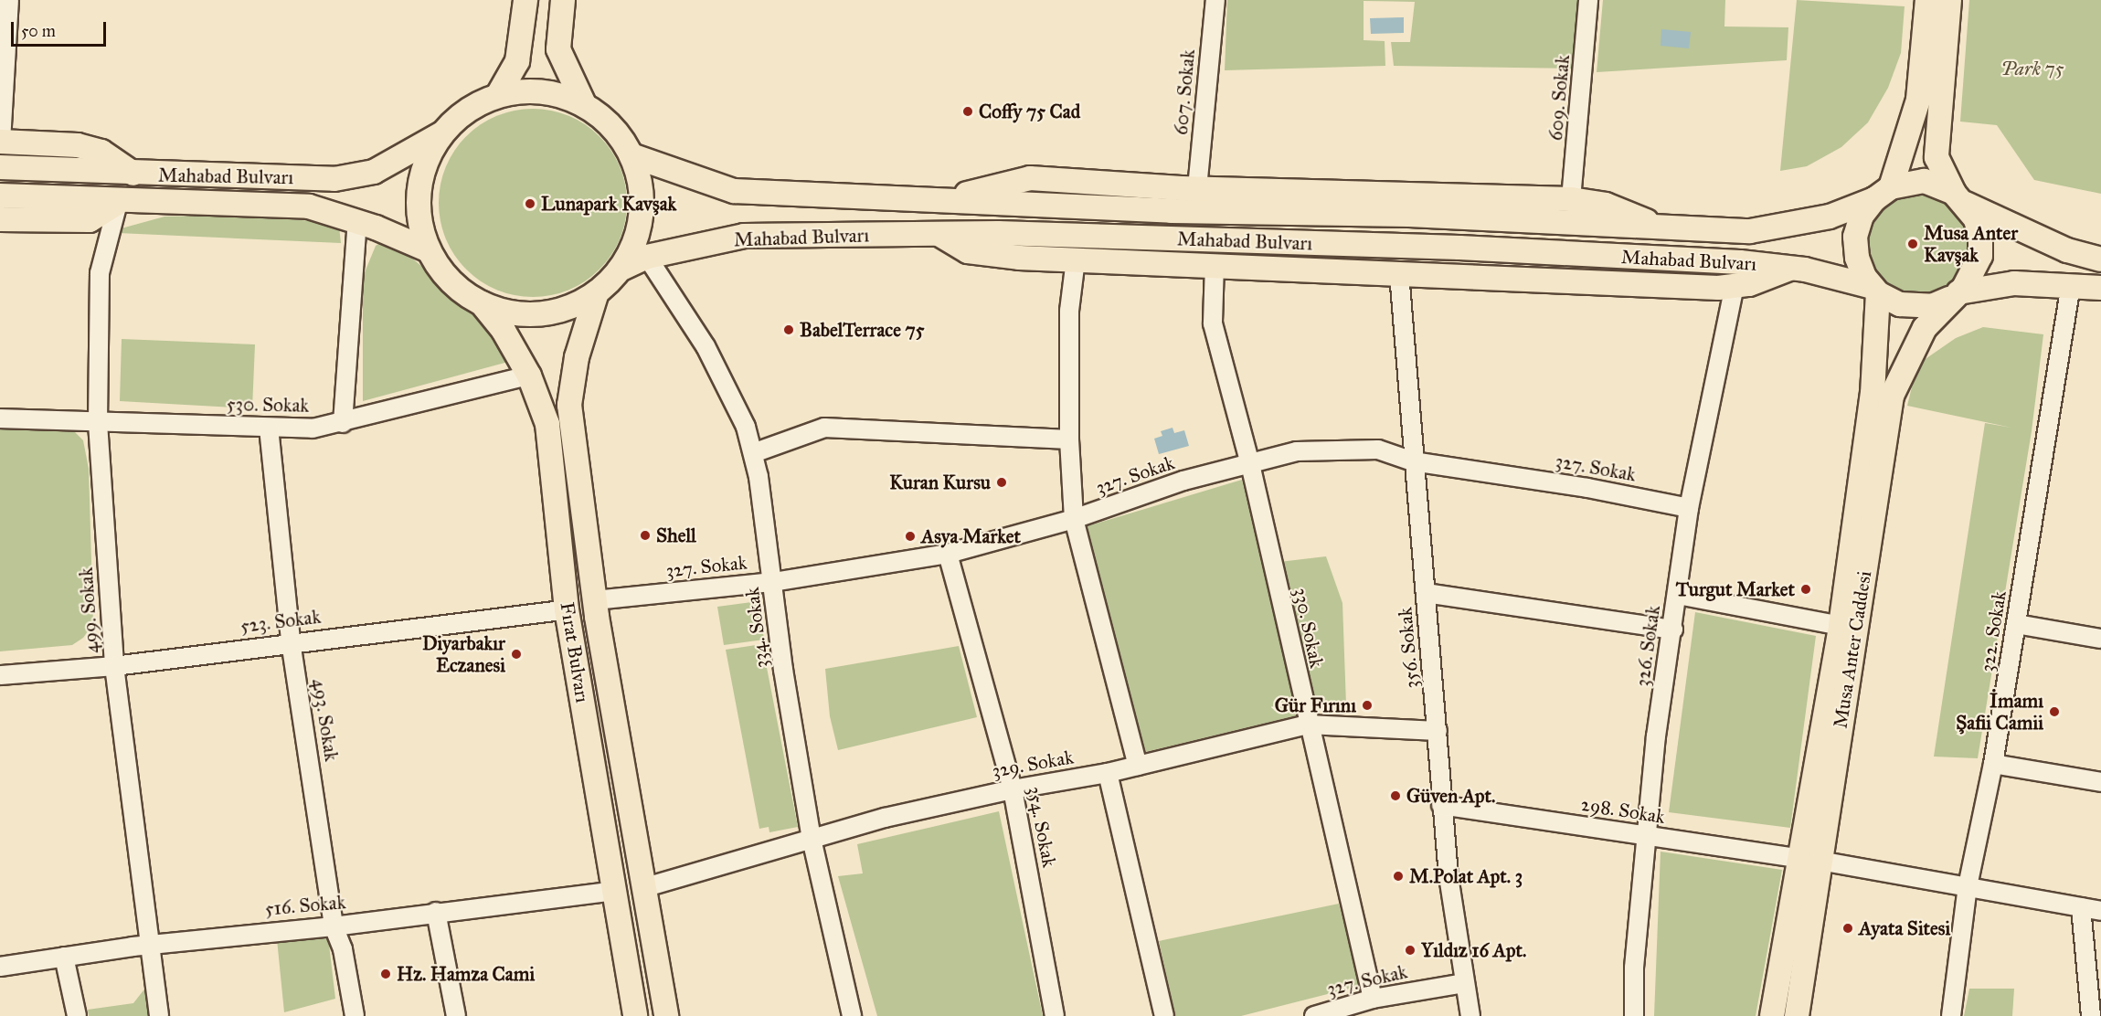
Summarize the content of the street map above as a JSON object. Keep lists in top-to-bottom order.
{
  "streets": {
    "main road": ["Mahabad Bulvarı", "Musa Anter Caddesi", "Fırat Bulvarı"],
    "street": [
      "607. Sokak",
      "609. Sokak",
      "530. Sokak",
      "327. Sokak",
      "499. Sokak",
      "523. Sokak",
      "334. Sokak",
      "330. Sokak",
      "322. Sokak",
      "326. Sokak",
      "356. Sokak",
      "493. Sokak",
      "329. Sokak",
      "298. Sokak",
      "354. Sokak",
      "516. Sokak"
    ]
  },
  "crossings": [
    ["Mahabad Bulvarı", "499. Sokak"],
    ["Mahabad Bulvarı", "334. Sokak"],
    ["Mahabad Bulvarı", "Musa Anter Caddesi"],
    ["530. Sokak", "499. Sokak"],
    ["530. Sokak", "Fırat Bulvarı"],
    ["530. Sokak", "493. Sokak"],
    ["327. Sokak", "334. Sokak"],
    ["327. Sokak", "330. Sokak"],
    ["327. Sokak", "326. Sokak"],
    ["327. Sokak", "356. Sokak"],
    ["327. Sokak", "Fırat Bulvarı"],
    ["327. Sokak", "354. Sokak"],
    ["499. Sokak", "523. Sokak"],
    ["499. Sokak", "516. Sokak"],
    ["523. Sokak", "Fırat Bulvarı"],
    ["523. Sokak", "493. Sokak"],
    ["334. Sokak", "329. Sokak"],
    ["330. Sokak", "329. Sokak"],
    ["322. Sokak", "298. Sokak"],
    ["326. Sokak", "298. Sokak"],
    ["356. Sokak", "329. Sokak"],
    ["356. Sokak", "298. Sokak"],
    ["Musa Anter Caddesi", "298. Sokak"],
    ["Fırat Bulvarı", "329. Sokak"],
    ["Fırat Bulvarı", "516. Sokak"],
    ["493. Sokak", "516. Sokak"],
    ["329. Sokak", "354. Sokak"]
  ],
  "parks": ["Park 75"],
  "places": [
    "Coffy 75 Cad",
    "Lunapark Kavşak",
    "Musa Anter Kavşak",
    "BabelTerrace 75",
    "Kuran Kursu",
    "Shell",
    "Asya Market",
    "Turgut Market",
    "Diyarbakır Eczanesi",
    "Gür Fırını",
    "İmamı Şafii Camii",
    "Güven Apt.",
    "M.Polat Apt. 3",
    "Ayata Sitesi",
    "Yıldız 16 Apt.",
    "Hz. Hamza Cami"
  ],
  "scale_bar": "50 m"
}
